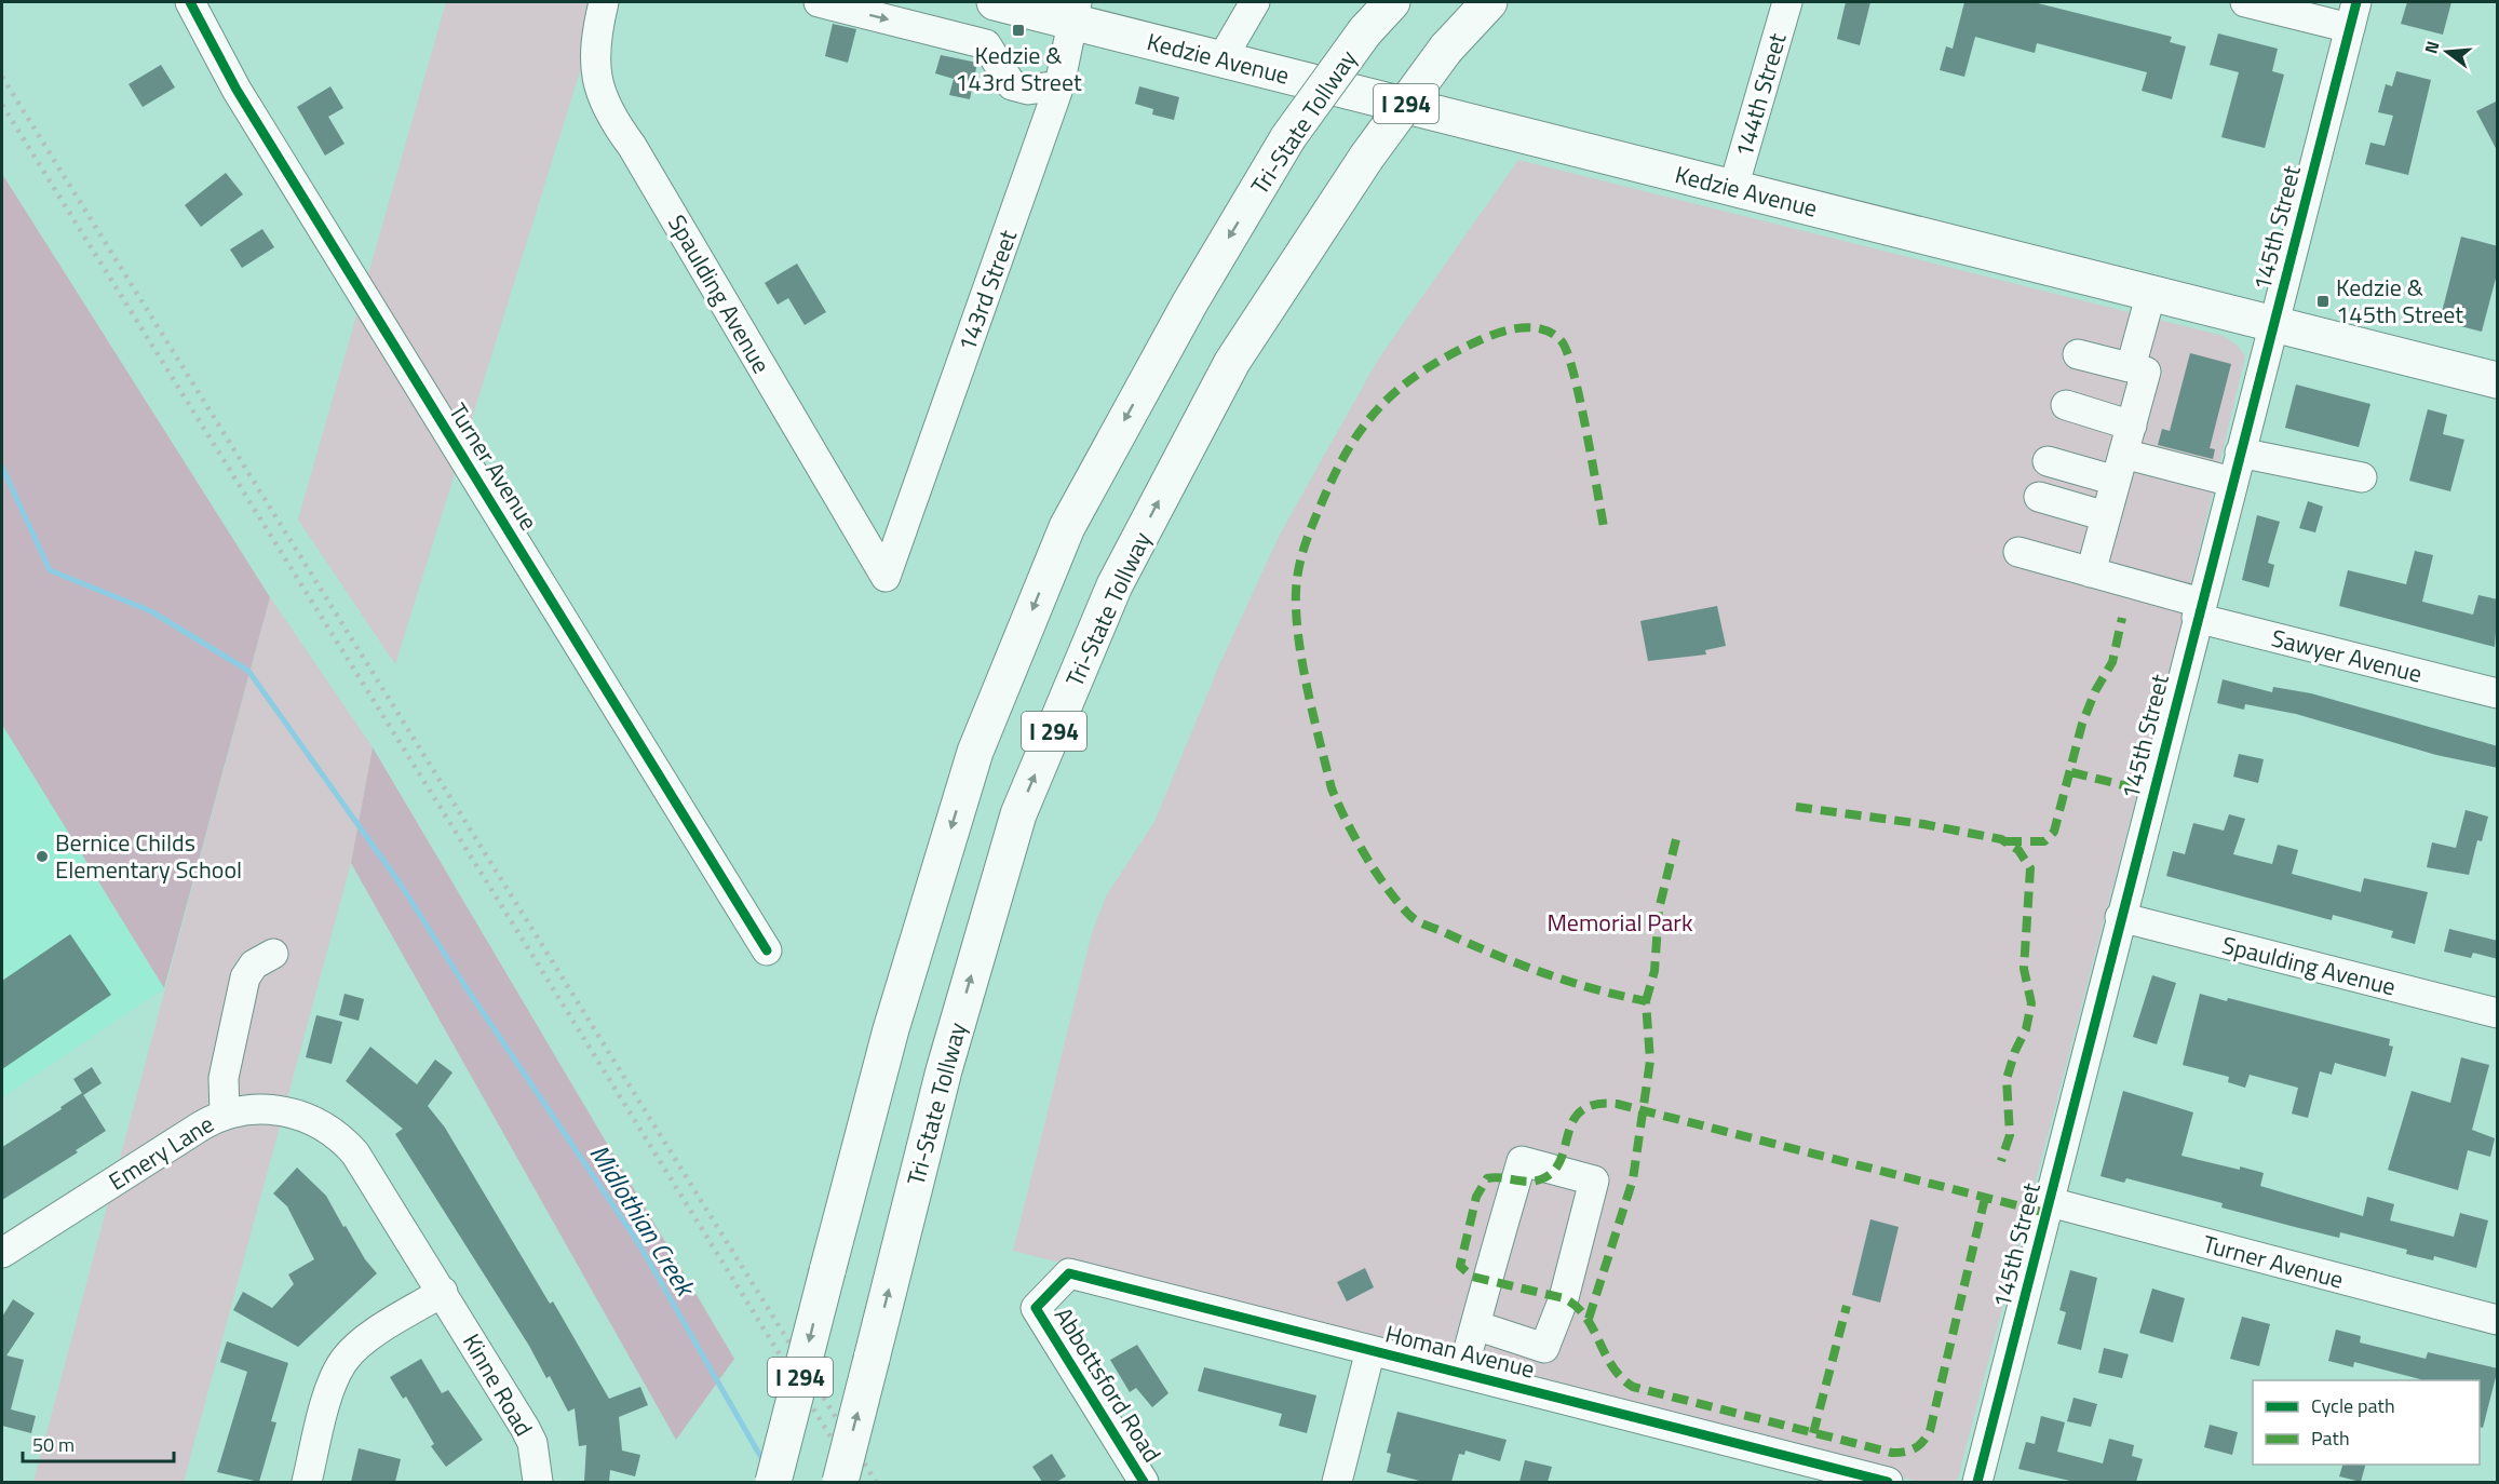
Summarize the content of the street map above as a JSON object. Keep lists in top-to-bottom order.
{
  "streets": {
    "main road": ["Kedzie Avenue", "I 294", "Tri-State Tollway"],
    "street": [
      "144th Street",
      "145th Street",
      "143rd Street",
      "Spaulding Avenue",
      "Turner Avenue",
      "Sawyer Avenue",
      "Emery Lane",
      "Homan Avenue",
      "Kinne Road",
      "Abbottsford Road"
    ]
  },
  "crossings": [
    ["Kedzie Avenue", "144th Street"],
    ["Kedzie Avenue", "145th Street"],
    ["Kedzie Avenue", "143rd Street"],
    ["145th Street", "Spaulding Avenue"],
    ["145th Street", "Turner Avenue"],
    ["145th Street", "Sawyer Avenue"],
    ["143rd Street", "Spaulding Avenue"],
    ["Emery Lane", "Kinne Road"],
    ["Homan Avenue", "Abbottsford Road"]
  ],
  "water": ["Midlothian Creek"],
  "parks": ["Memorial Park"],
  "places": {
    "transit": ["Kedzie & 143rd Street", "Kedzie & 145th Street"],
    "other": ["Bernice Childs Elementary School"]
  },
  "legend": ["Cycle path", "Path"],
  "scale_bar": "50 m",
  "north": "left"
}
